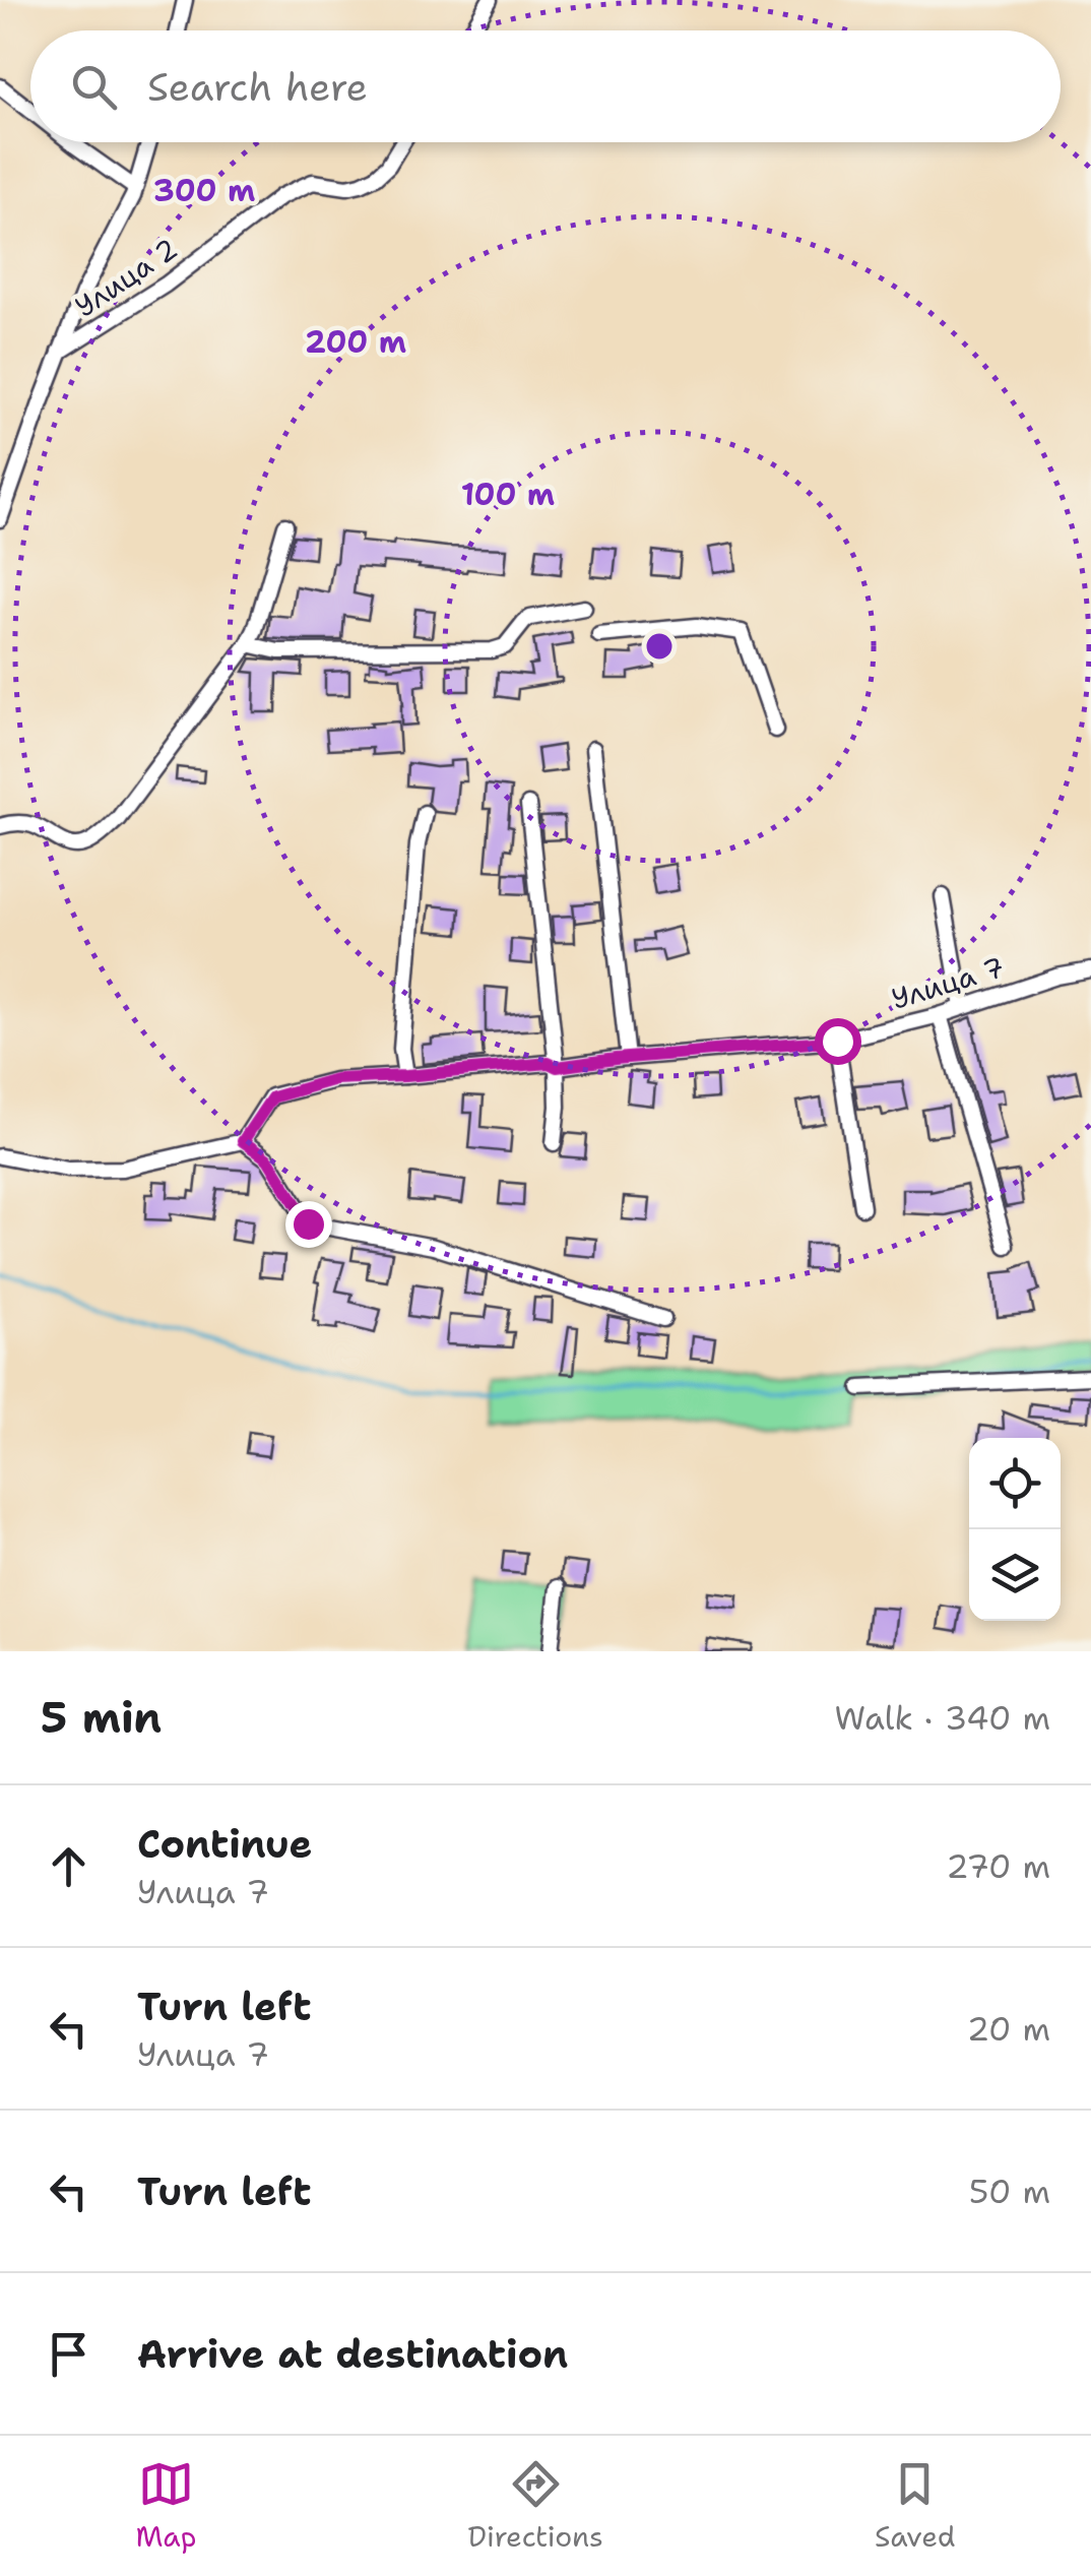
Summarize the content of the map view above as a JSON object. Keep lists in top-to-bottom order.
{
  "streets": {
    "street": ["Улица 2", "Улица 7"]
  },
  "page": {
    "search": "Search here",
    "heading": ["5 min", "Walk · 340 m"],
    "list": [
      ["Continue", "Улица 7", "270 m"],
      ["Turn left", "Улица 7", "20 m"],
      ["Turn left", "50 m"],
      "Arrive at destination"
    ],
    "nav": ["Map", "Directions", "Saved"]
  },
  "rings": ["300 m", "200 m", "100 m"]
}
